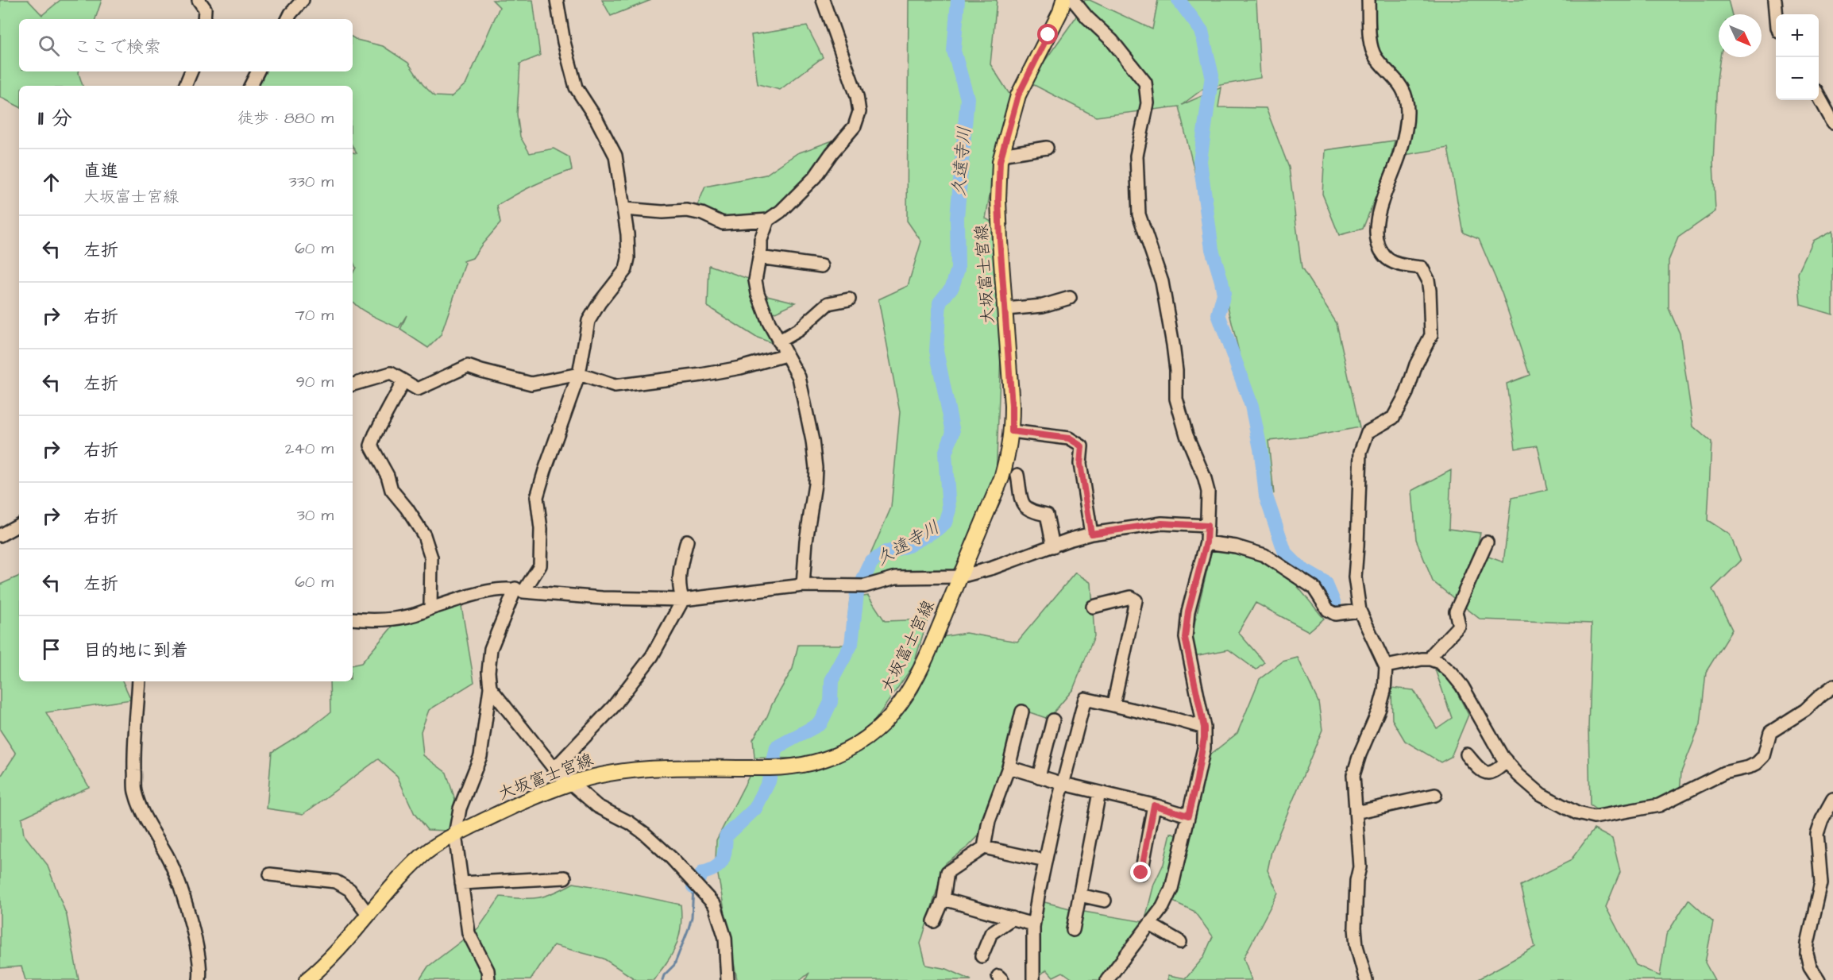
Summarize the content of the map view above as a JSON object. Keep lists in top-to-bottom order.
{
  "streets": {
    "main road": ["大坂富士宮線"]
  },
  "water": ["久遠寺川"],
  "north": "bottom right",
  "page": {
    "map_buttons": ["+", "−"],
    "search": "ここで検索",
    "heading": ["11 分", "徒歩 · 880 m"],
    "list": [
      ["直進", "大坂富士宮線", "330 m"],
      ["左折", "60 m"],
      ["右折", "70 m"],
      ["左折", "90 m"],
      ["右折", "240 m"],
      ["右折", "30 m"],
      ["左折", "60 m"],
      "目的地に到着"
    ]
  }
}
